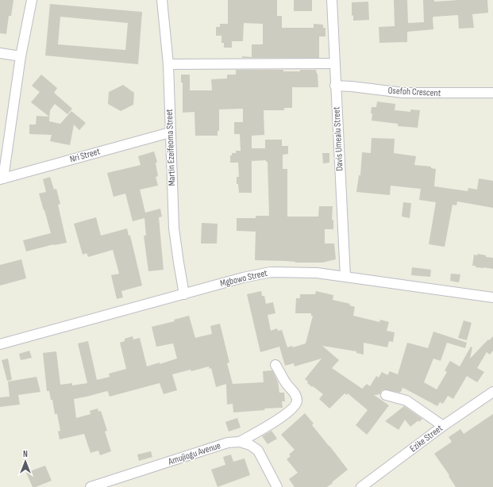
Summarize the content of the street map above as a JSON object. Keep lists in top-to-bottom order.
{
  "streets": {
    "street": [
      "Osefoh Crescent",
      "Davis Umealu Street",
      "Martin Ezeifeoma Street",
      "Nri Street",
      "Mgbowo Street",
      "Ezike Street",
      "Amujiogu Avenue"
    ]
  },
  "crossings": [
    ["Osefoh Crescent", "Davis Umealu Street"],
    ["Davis Umealu Street", "Mgbowo Street"],
    ["Martin Ezeifeoma Street", "Nri Street"],
    ["Martin Ezeifeoma Street", "Mgbowo Street"]
  ],
  "north": "top"
}
